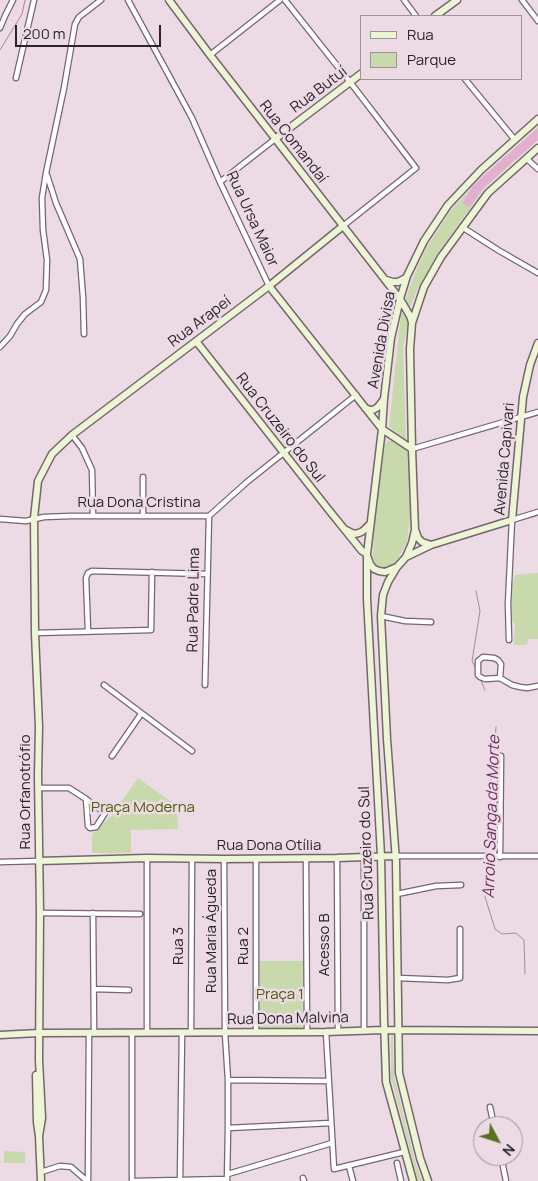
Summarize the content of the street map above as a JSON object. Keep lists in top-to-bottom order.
{
  "streets": {
    "street": [
      "Rua Butuí",
      "Rua Comandaí",
      "Rua Ursa Maior",
      "Rua Arapeí",
      "Avenida Divisa",
      "Rua Cruzeiro do Sul",
      "Avenida Capivari",
      "Rua Dona Cristina",
      "Rua Padre Lima",
      "Rua Orfanotrófio",
      "Rua Dona Otília",
      "Rua Maria Águeda",
      "Acesso B",
      "Rua 3",
      "Rua 2",
      "Rua Dona Malvina"
    ]
  },
  "crossings": [
    ["Rua Butuí", "Rua Comandaí"],
    ["Rua Butuí", "Rua Ursa Maior"],
    ["Rua Butuí", "Rua Arapeí"],
    ["Rua Comandaí", "Rua Arapeí"],
    ["Rua Comandaí", "Avenida Divisa"],
    ["Rua Ursa Maior", "Rua Arapeí"],
    ["Rua Ursa Maior", "Avenida Divisa"],
    ["Rua Ursa Maior", "Rua Dona Cristina"],
    ["Rua Arapeí", "Rua Cruzeiro do Sul"],
    ["Rua Arapeí", "Rua Dona Cristina"],
    ["Rua Arapeí", "Rua Orfanotrófio"],
    ["Avenida Divisa", "Rua Cruzeiro do Sul"],
    ["Rua Cruzeiro do Sul", "Rua Dona Cristina"],
    ["Rua Cruzeiro do Sul", "Rua Dona Otília"],
    ["Rua Cruzeiro do Sul", "Rua Dona Malvina"],
    ["Rua Dona Cristina", "Rua Padre Lima"],
    ["Rua Dona Cristina", "Rua Orfanotrófio"],
    ["Rua Orfanotrófio", "Rua Dona Otília"],
    ["Rua Orfanotrófio", "Rua Dona Malvina"],
    ["Rua Dona Otília", "Rua Maria Águeda"],
    ["Rua Dona Otília", "Acesso B"],
    ["Rua Dona Otília", "Rua 3"],
    ["Rua Dona Otília", "Rua 2"],
    ["Rua Maria Águeda", "Rua Dona Malvina"],
    ["Acesso B", "Rua Dona Malvina"],
    ["Rua 3", "Rua Dona Malvina"],
    ["Rua 2", "Rua Dona Malvina"]
  ],
  "water": ["Arroio Sanga da Morte"],
  "parks": ["Praça Moderna", "Praça 1"],
  "legend": ["Rua", "Parque"],
  "scale_bar": "200 m",
  "north": "bottom right"
}
